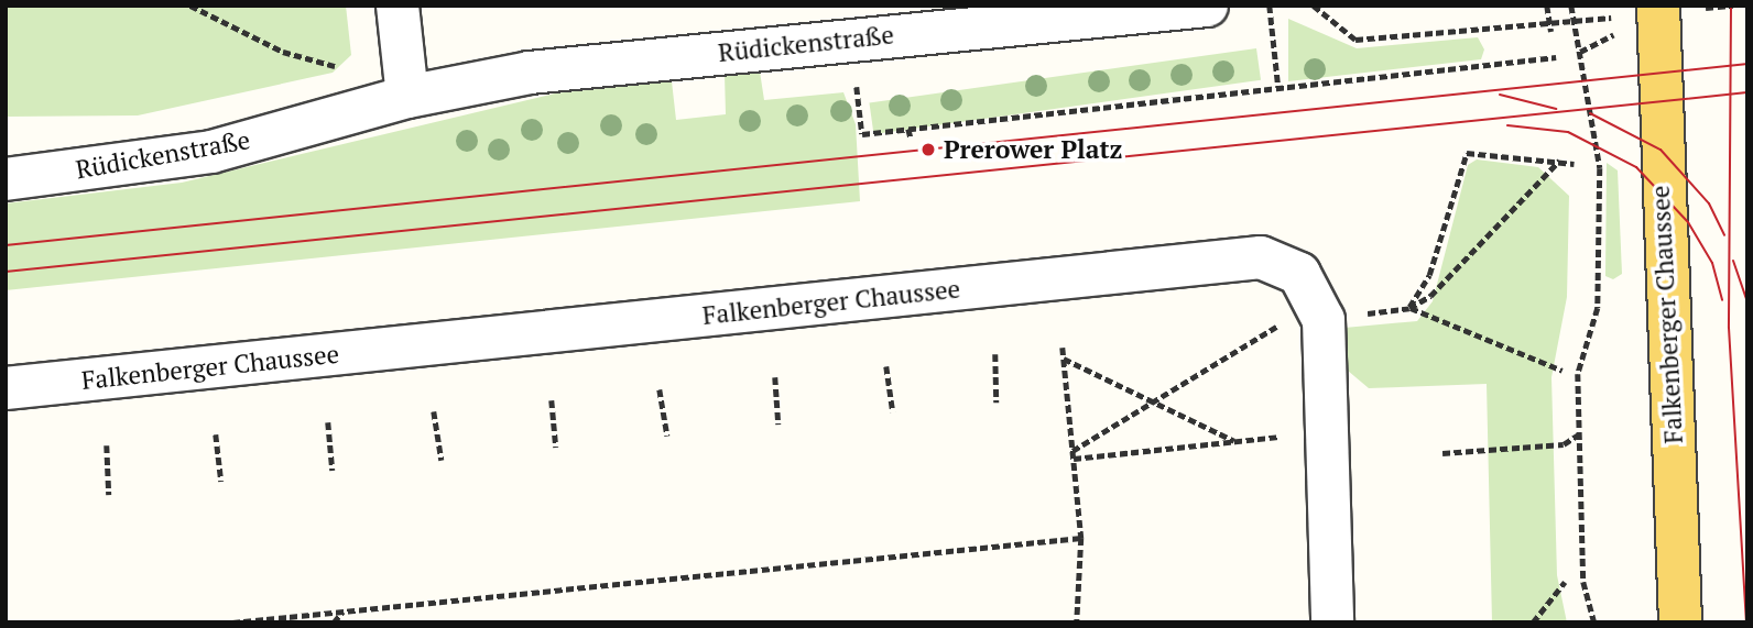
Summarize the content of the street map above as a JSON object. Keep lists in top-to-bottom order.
{
  "streets": {
    "main road": ["Falkenberger Chaussee"],
    "street": ["Rüdickenstraße"]
  },
  "places": ["Prerower Platz"]
}
